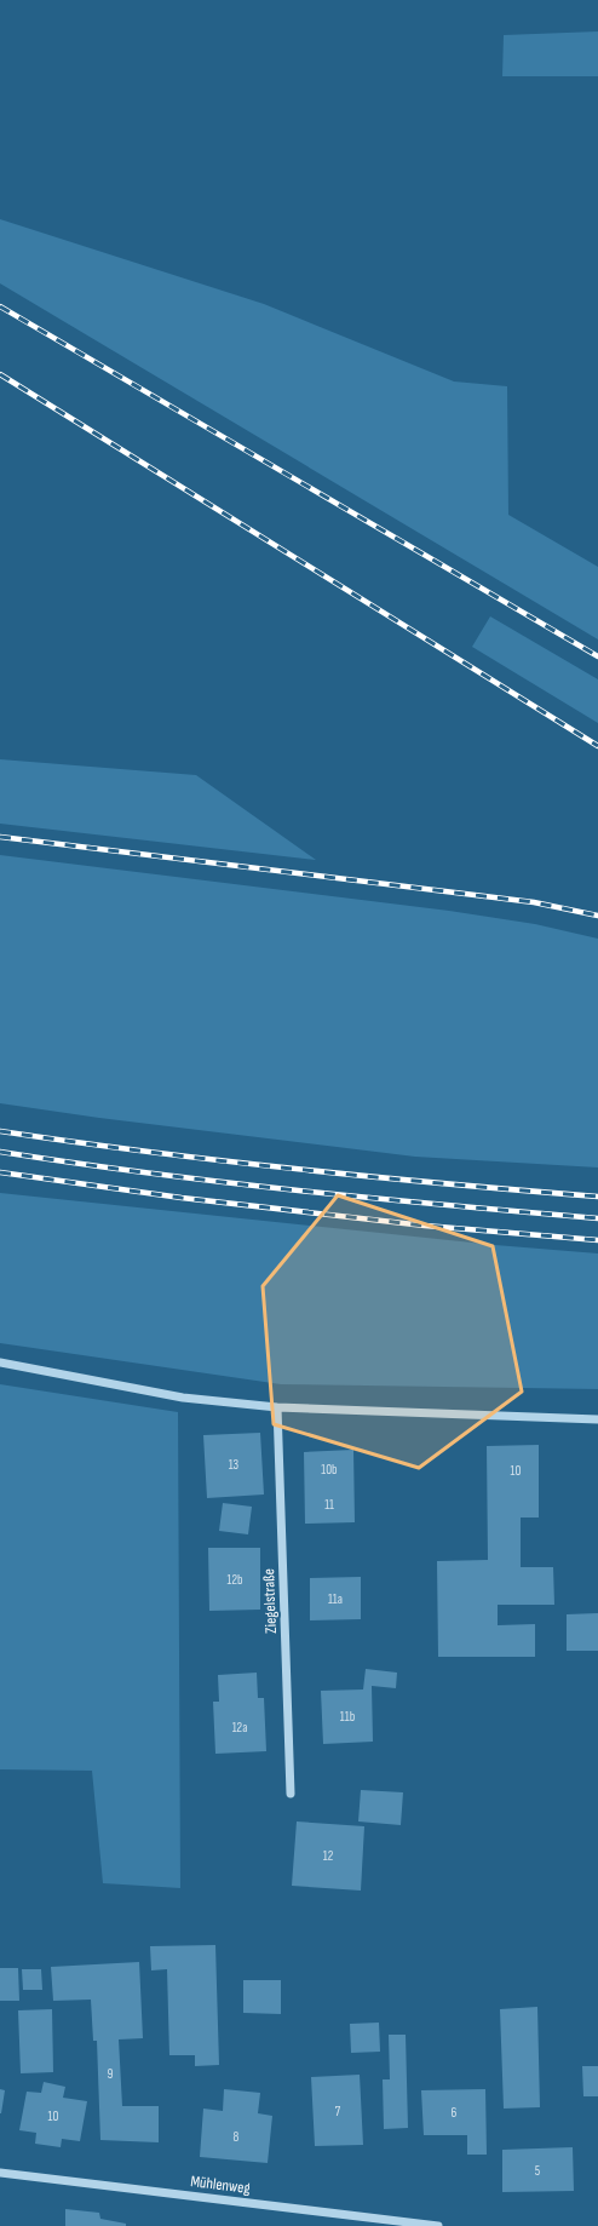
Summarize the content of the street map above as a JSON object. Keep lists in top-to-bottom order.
{
  "streets": {
    "street": ["Ziegelstraße", "Mühlenweg"]
  },
  "house_numbers": [
    "13",
    "10b",
    "10",
    "11",
    "12b",
    "11a",
    "11b",
    "12a",
    "12",
    "9",
    "7",
    "6",
    "10",
    "8",
    "5"
  ]
}
